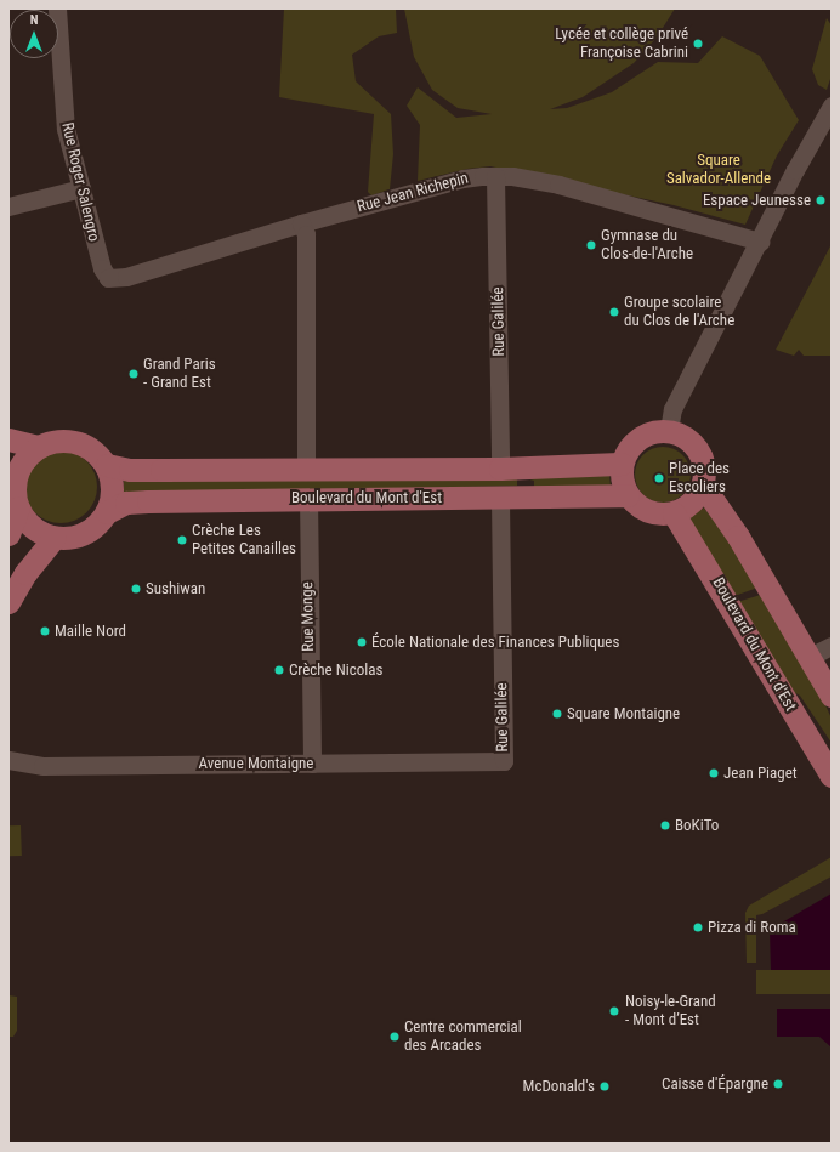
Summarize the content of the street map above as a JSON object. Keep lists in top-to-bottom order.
{
  "streets": {
    "main road": ["Boulevard du Mont d'Est"],
    "street": [
      "Rue Roger Salengro",
      "Rue Jean Richepin",
      "Rue Galilée",
      "Rue Monge",
      "Avenue Montaigne"
    ]
  },
  "crossings": [
    ["Rue Roger Salengro", "Rue Jean Richepin"],
    ["Rue Jean Richepin", "Rue Galilée"],
    ["Rue Galilée", "Boulevard du Mont d'Est"],
    ["Rue Galilée", "Avenue Montaigne"],
    ["Boulevard du Mont d'Est", "Rue Monge"],
    ["Rue Monge", "Avenue Montaigne"]
  ],
  "parks": ["Square Salvador-Allende"],
  "places": [
    "Lycée et collège privé Françoise Cabrini",
    "Espace Jeunesse",
    "Gymnase du Clos-de-l'Arche",
    "Groupe scolaire du Clos de l'Arche",
    "Grand Paris - Grand Est",
    "Place des Escoliers",
    "Crèche Les Petites Canailles",
    "Sushiwan",
    "Maille Nord",
    "École Nationale des Finances Publiques",
    "Crèche Nicolas",
    "Square Montaigne",
    "Jean Piaget",
    "BoKiTo",
    "Pizza di Roma",
    "Noisy-le-Grand - Mont d’Est",
    "Centre commercial des Arcades",
    "Caisse d'Épargne",
    "McDonald's"
  ],
  "north": "top"
}
